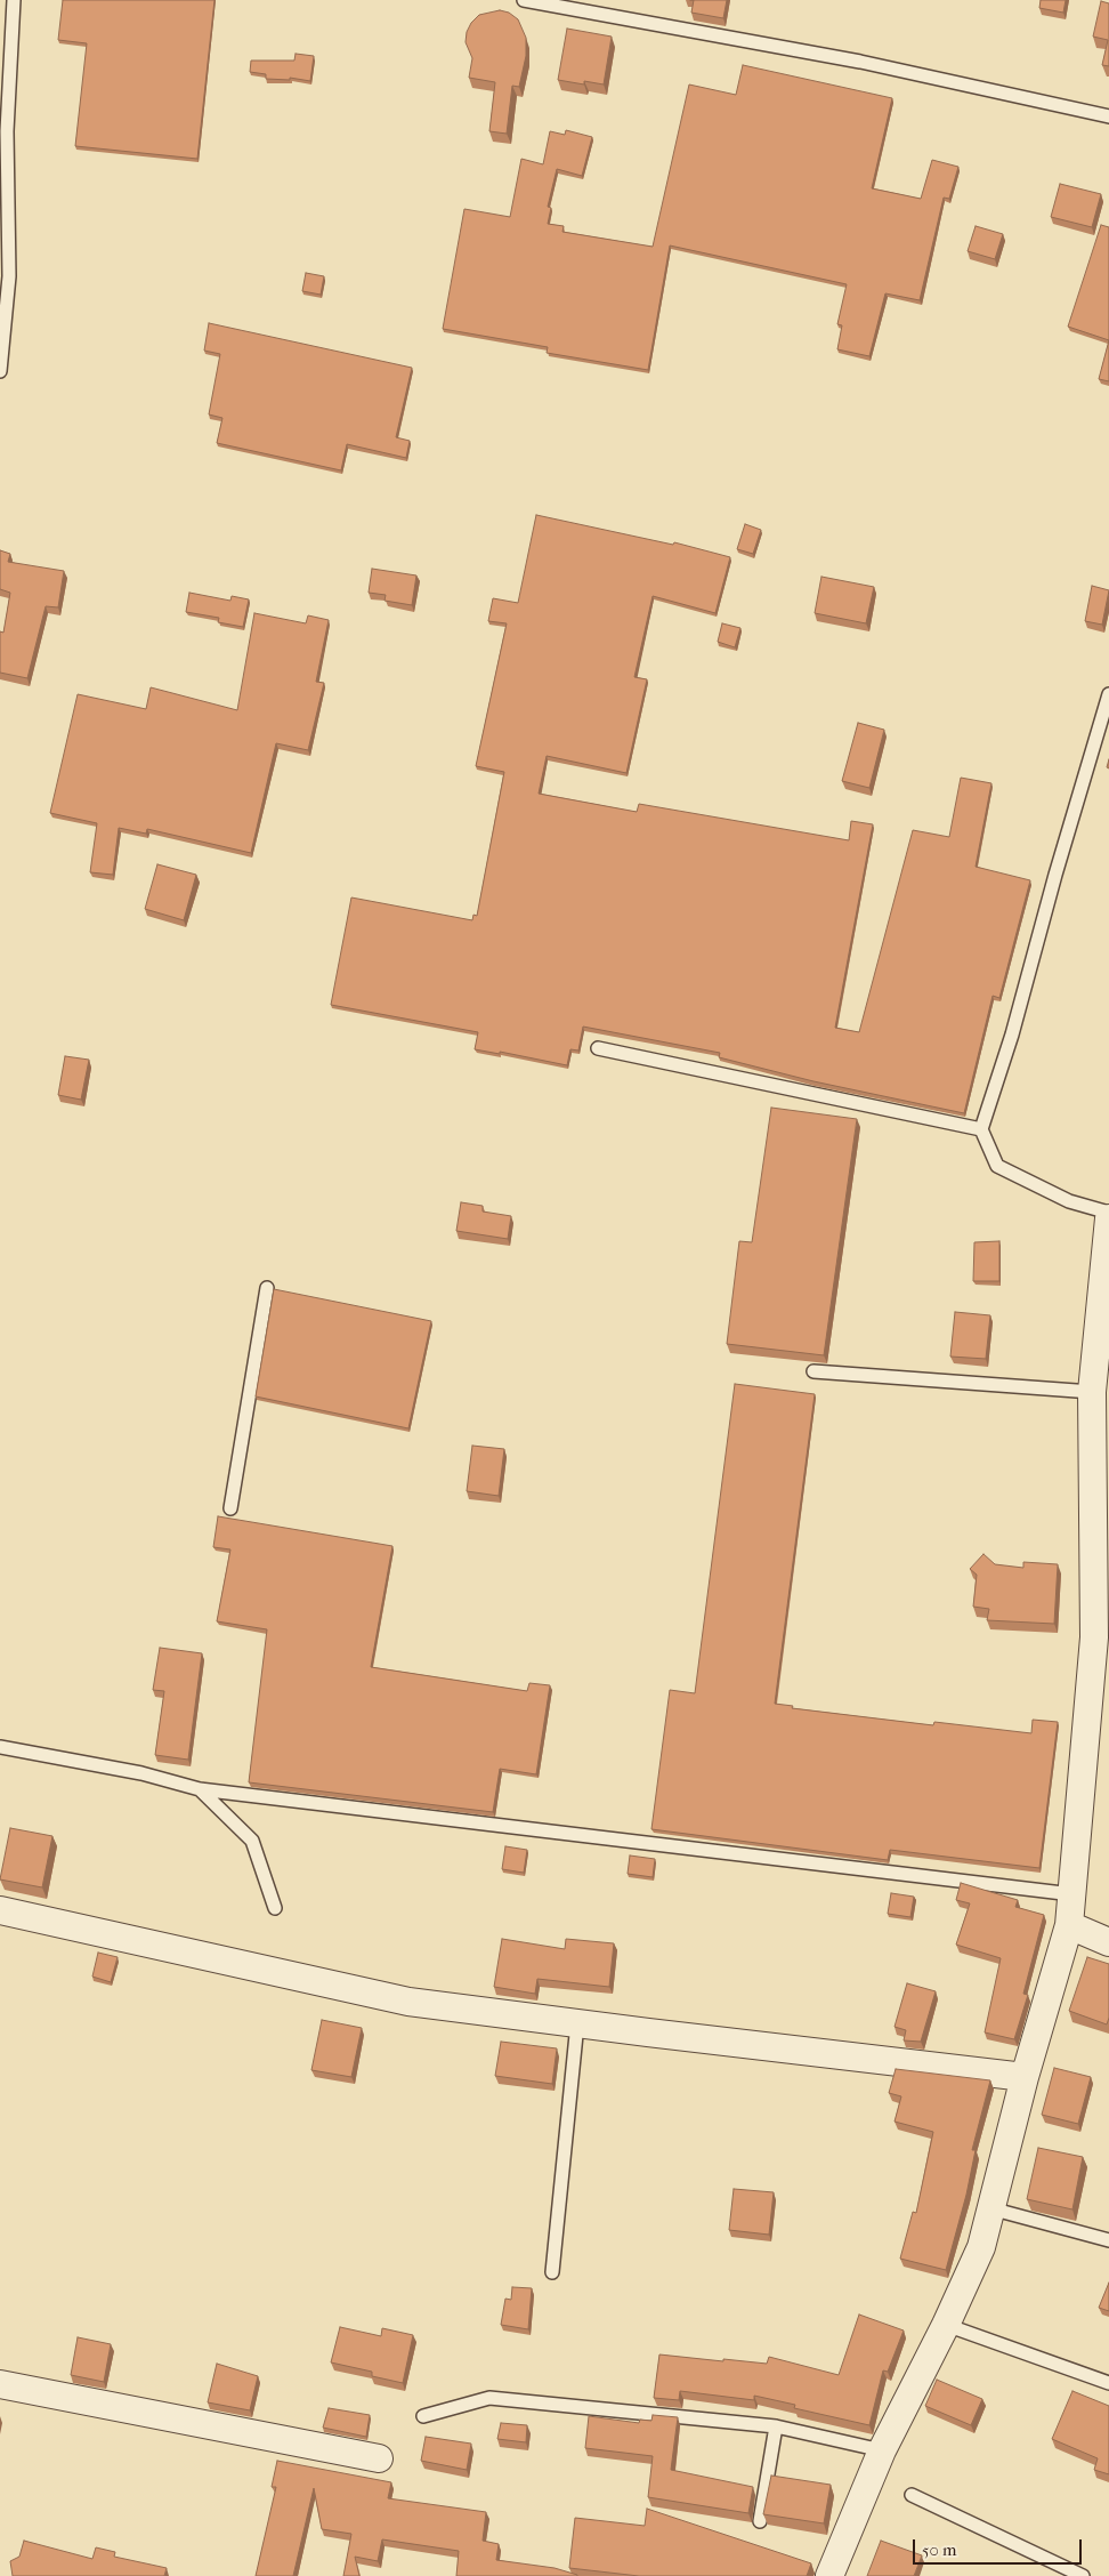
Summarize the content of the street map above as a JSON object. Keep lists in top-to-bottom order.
{
  "scale_bar": "50 m"
}
